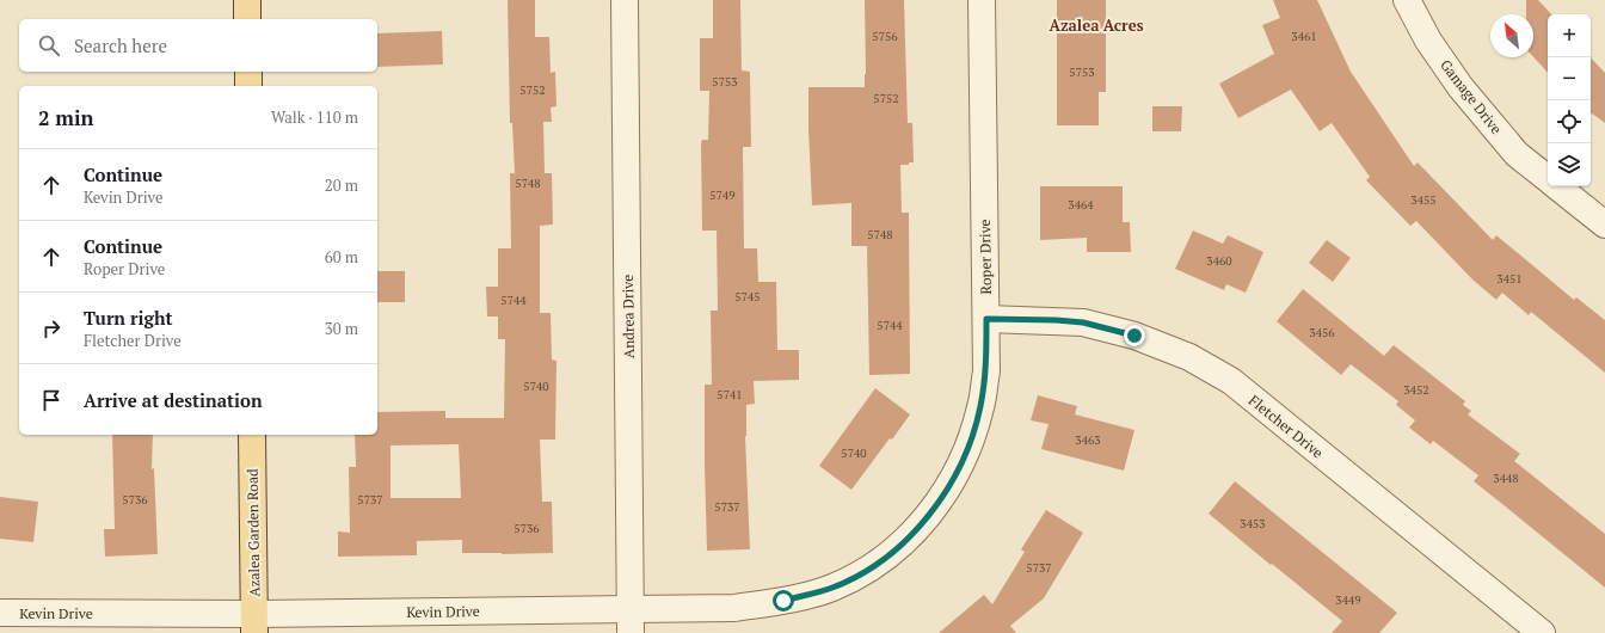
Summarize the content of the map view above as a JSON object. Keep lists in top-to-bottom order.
{
  "streets": {
    "main road": ["Azalea Garden Road"],
    "street": [
      "Gamage Drive",
      "Roper Drive",
      "Andrea Drive",
      "Fletcher Drive",
      "Kevin Drive"
    ]
  },
  "crossings": [
    ["Roper Drive", "Fletcher Drive"],
    ["Roper Drive", "Kevin Drive"],
    ["Andrea Drive", "Kevin Drive"],
    ["Azalea Garden Road", "Kevin Drive"]
  ],
  "districts": ["Azalea Acres"],
  "house_numbers": [
    "5756",
    "3461",
    "5753",
    "5753",
    "5752",
    "5752",
    "5748",
    "5749",
    "3455",
    "3464",
    "5748",
    "3460",
    "3451",
    "5745",
    "5744",
    "5744",
    "3456",
    "5740",
    "3452",
    "5741",
    "3463",
    "5740",
    "3448",
    "5736",
    "5737",
    "5737",
    "3453",
    "5736",
    "5737",
    "3449"
  ],
  "north": "top left",
  "page": {
    "map_buttons": ["+", "−"],
    "search": "Search here",
    "heading": ["2 min", "Walk · 110 m"],
    "list": [
      ["Continue", "Kevin Drive", "20 m"],
      ["Continue", "Roper Drive", "60 m"],
      ["Turn right", "Fletcher Drive", "30 m"],
      "Arrive at destination"
    ]
  }
}
